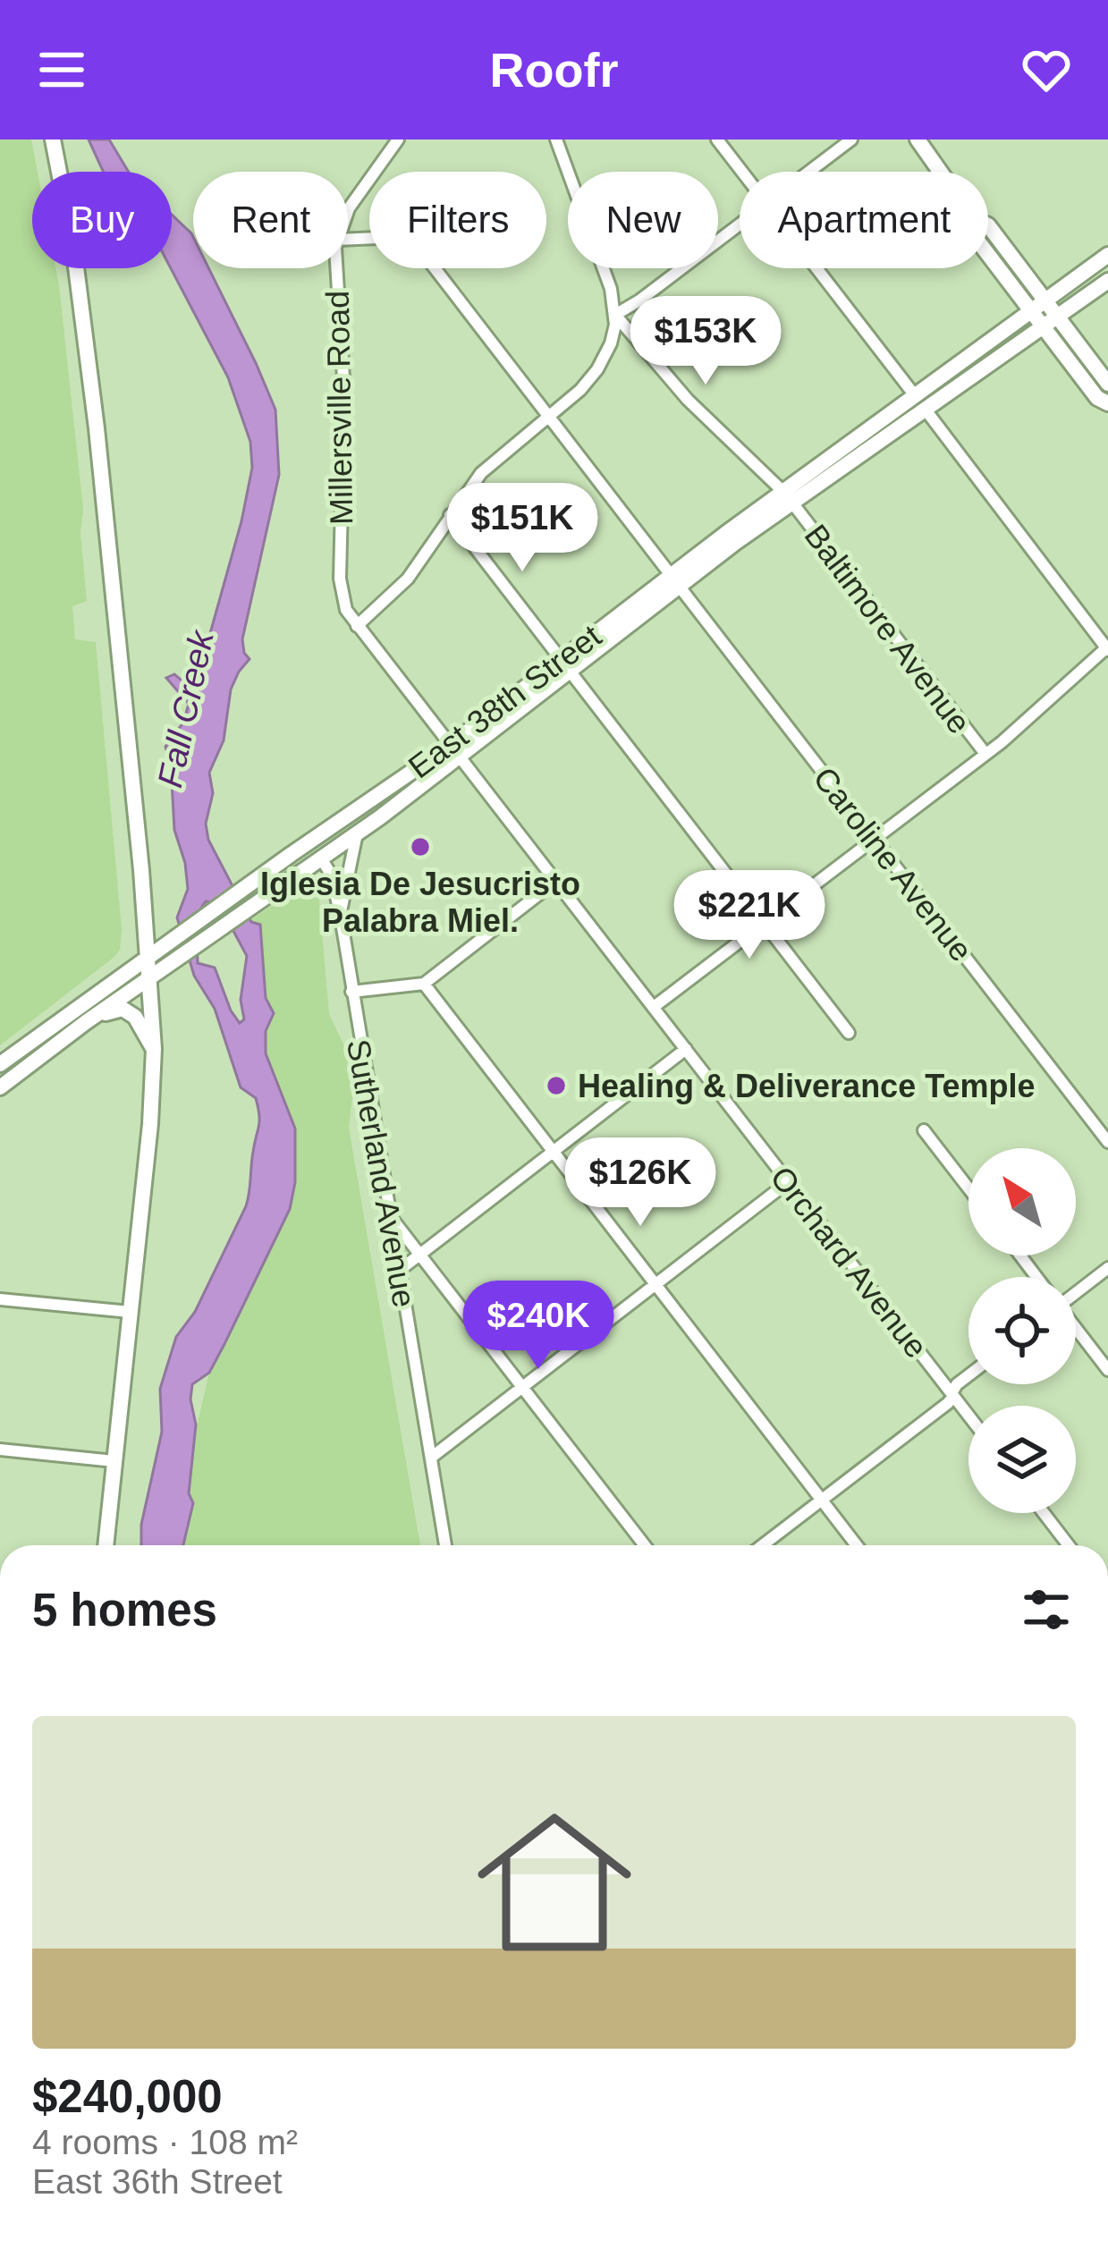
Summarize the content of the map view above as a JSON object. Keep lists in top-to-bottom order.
{
  "streets": {
    "main road": ["East 38th Street"],
    "street": [
      "Millersville Road",
      "Baltimore Avenue",
      "Caroline Avenue",
      "Sutherland Avenue",
      "Orchard Avenue"
    ]
  },
  "crossings": [
    ["Millersville Road", "Orchard Avenue"],
    ["Baltimore Avenue", "East 38th Street"],
    ["East 38th Street", "Caroline Avenue"],
    ["East 38th Street", "Sutherland Avenue"],
    ["East 38th Street", "Orchard Avenue"]
  ],
  "water": ["Fall Creek"],
  "places": ["Iglesia De Jesucristo Palabra Miel.", "Healing & Deliverance Temple"],
  "north": "top left",
  "page": {
    "header": "Roofr",
    "chip": [
      "Buy",
      "Rent",
      "Filters",
      "New",
      "Apartment"
    ],
    "price": [
      "$153K",
      "$151K",
      "$221K",
      "$126K",
      "$240K"
    ],
    "heading": "5 homes",
    "list": [
      {
        "name": "$240,000",
        "note": "4 rooms · 108 m² · East 36th Street"
      }
    ]
  }
}
